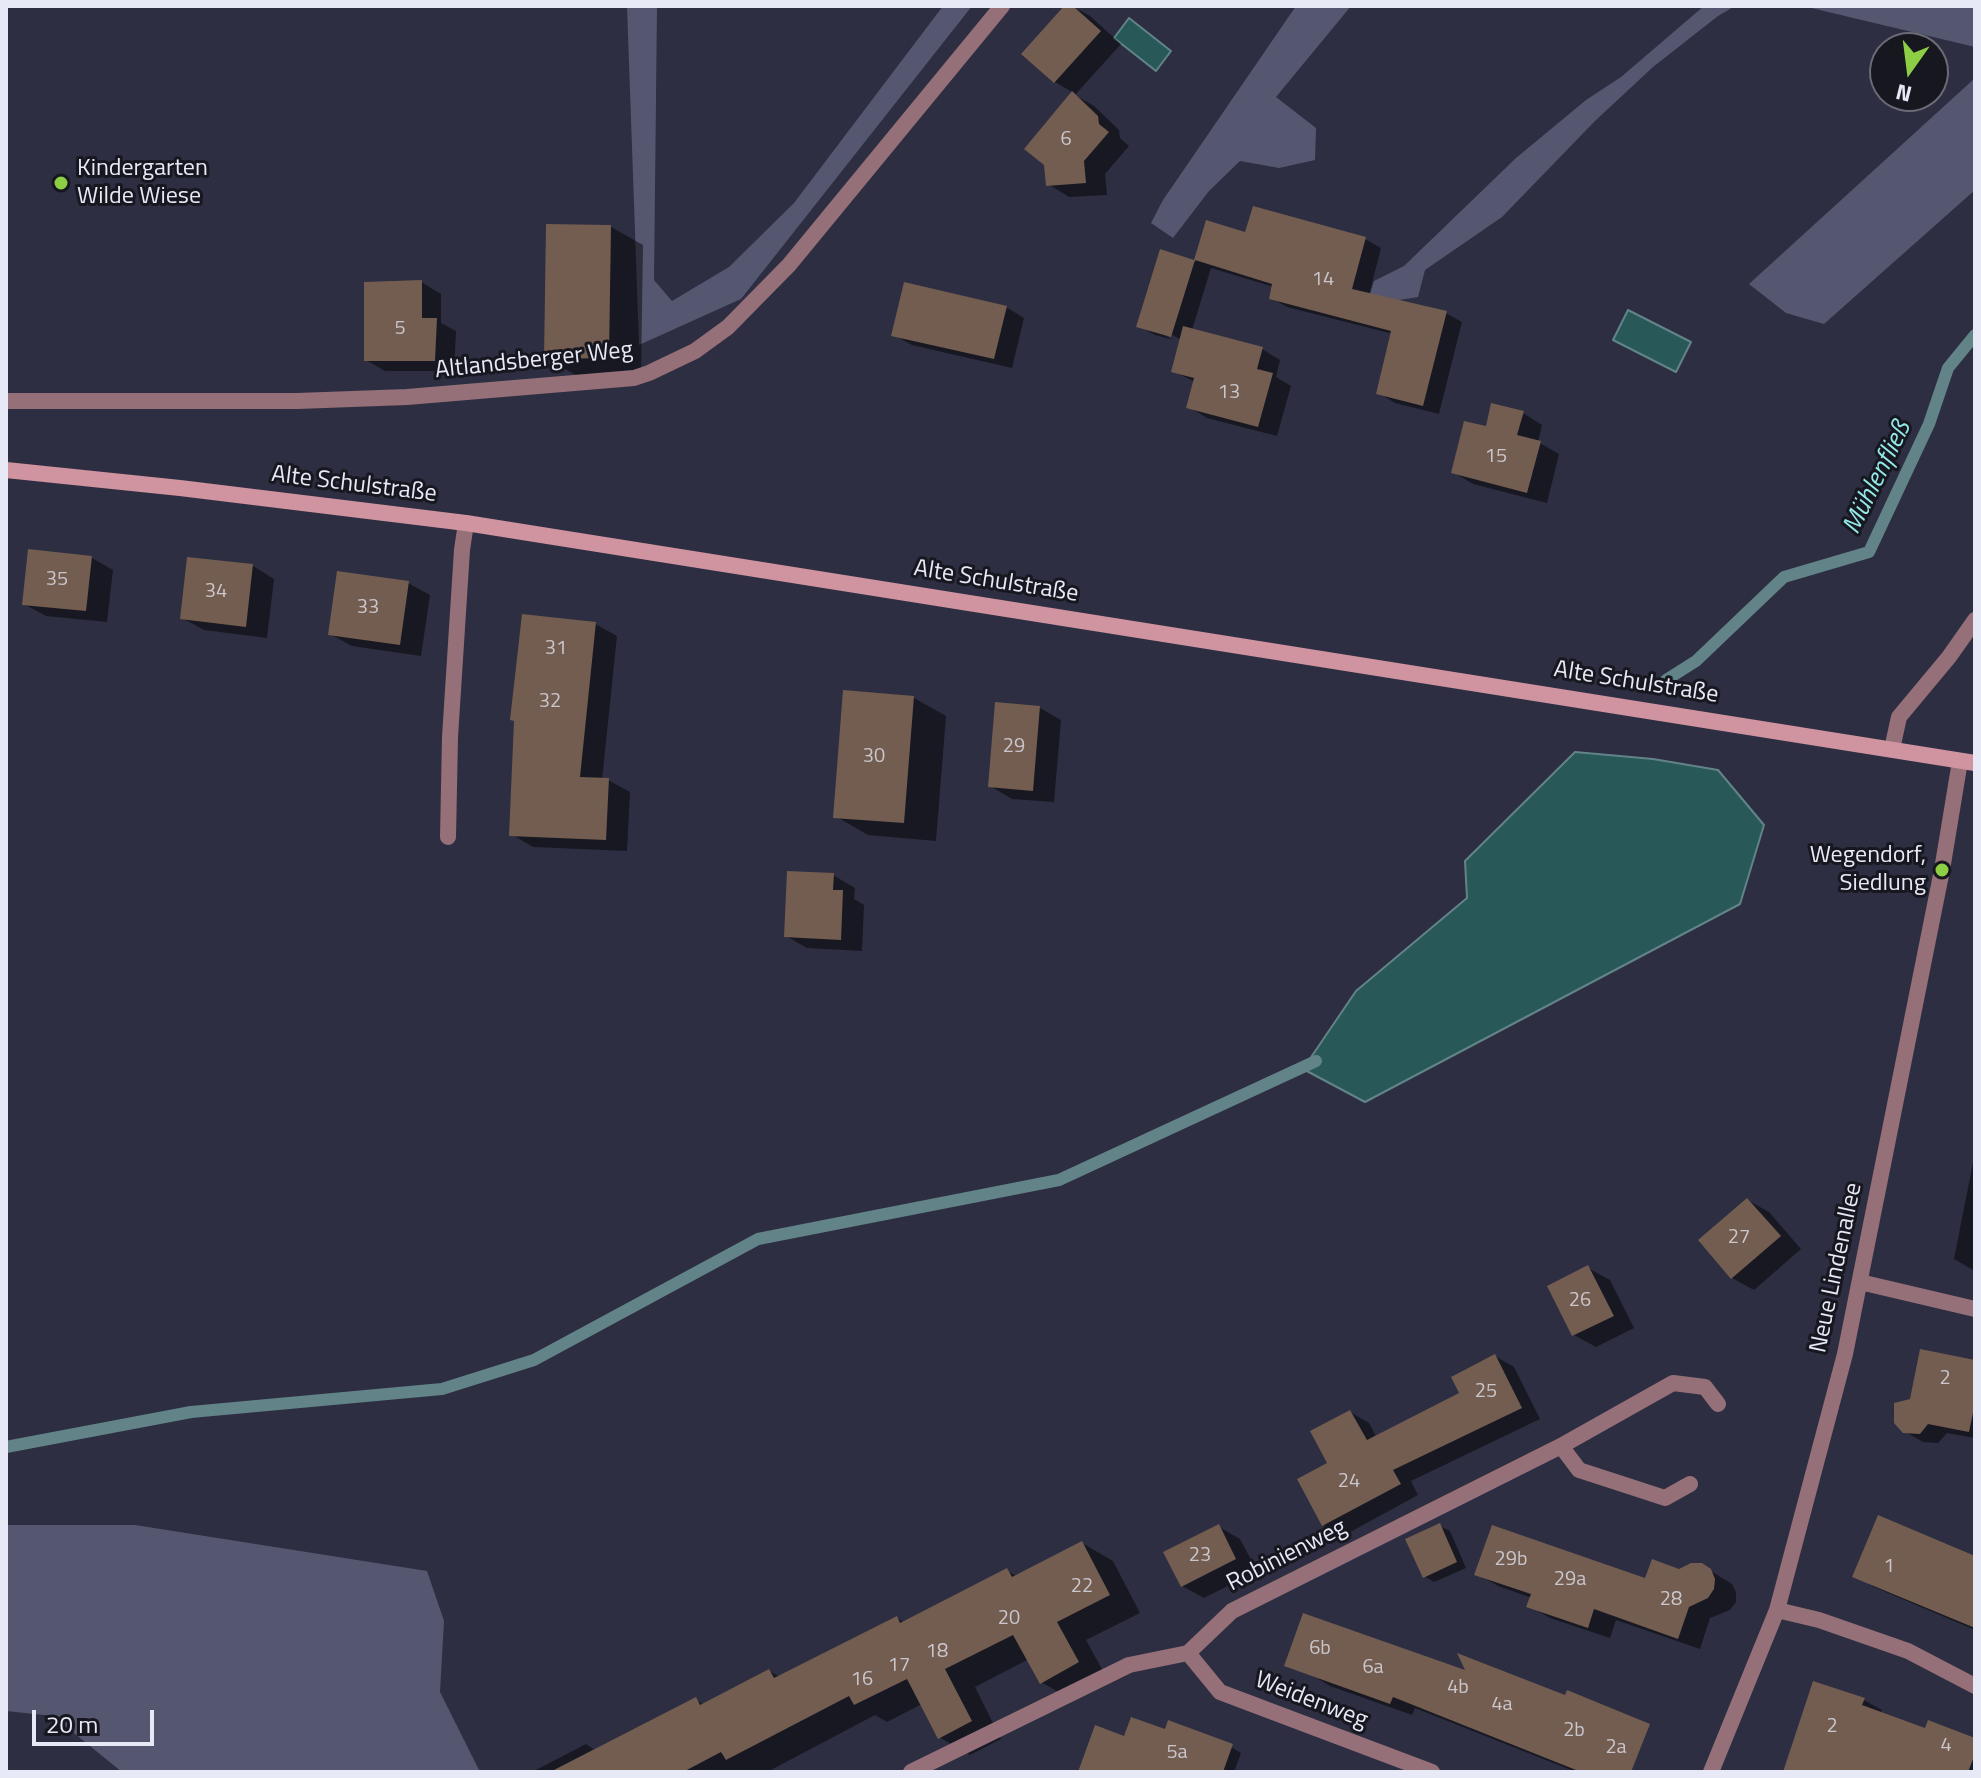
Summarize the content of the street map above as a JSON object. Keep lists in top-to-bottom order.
{
  "streets": {
    "street": [
      "Altlandsberger Weg",
      "Alte Schulstraße",
      "Neue Lindenallee",
      "Robinienweg",
      "Weidenweg"
    ]
  },
  "crossings": [
    ["Alte Schulstraße", "Neue Lindenallee"],
    ["Robinienweg", "Weidenweg"]
  ],
  "water": ["Mühlenfließ"],
  "places": ["Kindergarten Wilde Wiese", "Wegendorf, Siedlung"],
  "house_numbers": [
    "6",
    "14",
    "5",
    "13",
    "15",
    "35",
    "34",
    "33",
    "31",
    "32",
    "29",
    "30",
    "27",
    "26",
    "2",
    "25",
    "24",
    "23",
    "29b",
    "1",
    "29a",
    "22",
    "28",
    "20",
    "6b",
    "18",
    "17",
    "6a",
    "16",
    "4b",
    "4a",
    "2",
    "2b",
    "4",
    "2a",
    "5a"
  ],
  "scale_bar": "20 m",
  "north": "bottom"
}
